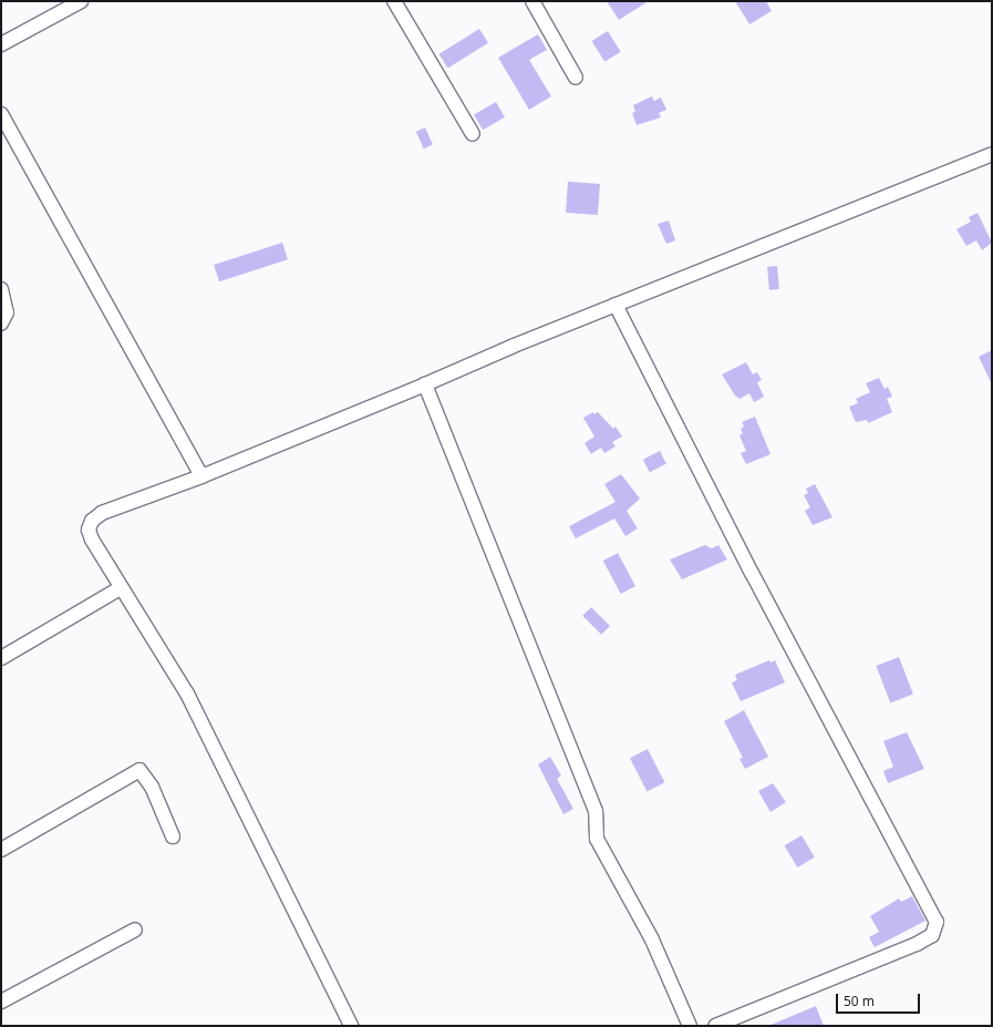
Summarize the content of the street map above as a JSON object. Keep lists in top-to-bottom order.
{
  "scale_bar": "50 m"
}
